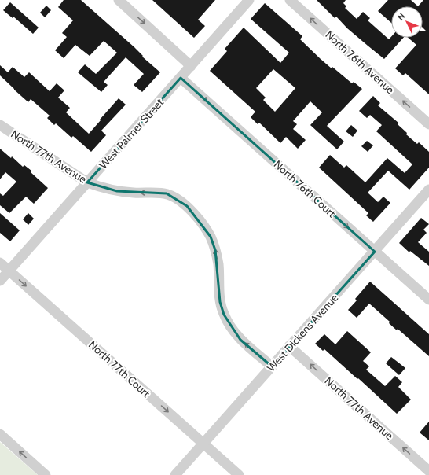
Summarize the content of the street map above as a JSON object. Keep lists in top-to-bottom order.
{
  "streets": {
    "street": [
      "North 76th Avenue",
      "West Palmer Street",
      "North 77th Avenue",
      "North 76th Court",
      "West Dickens Avenue",
      "North 77th Court"
    ]
  },
  "crossings": [
    ["West Palmer Street", "North 77th Avenue"],
    ["West Palmer Street", "North 76th Court"],
    ["West Palmer Street", "North 77th Court"],
    ["North 77th Avenue", "West Dickens Avenue"],
    ["North 76th Court", "West Dickens Avenue"],
    ["West Dickens Avenue", "North 77th Court"]
  ],
  "one_way": [
    "North 76th Avenue",
    "North 77th Avenue",
    "North 76th Court",
    "North 77th Court"
  ],
  "north": "top left"
}
